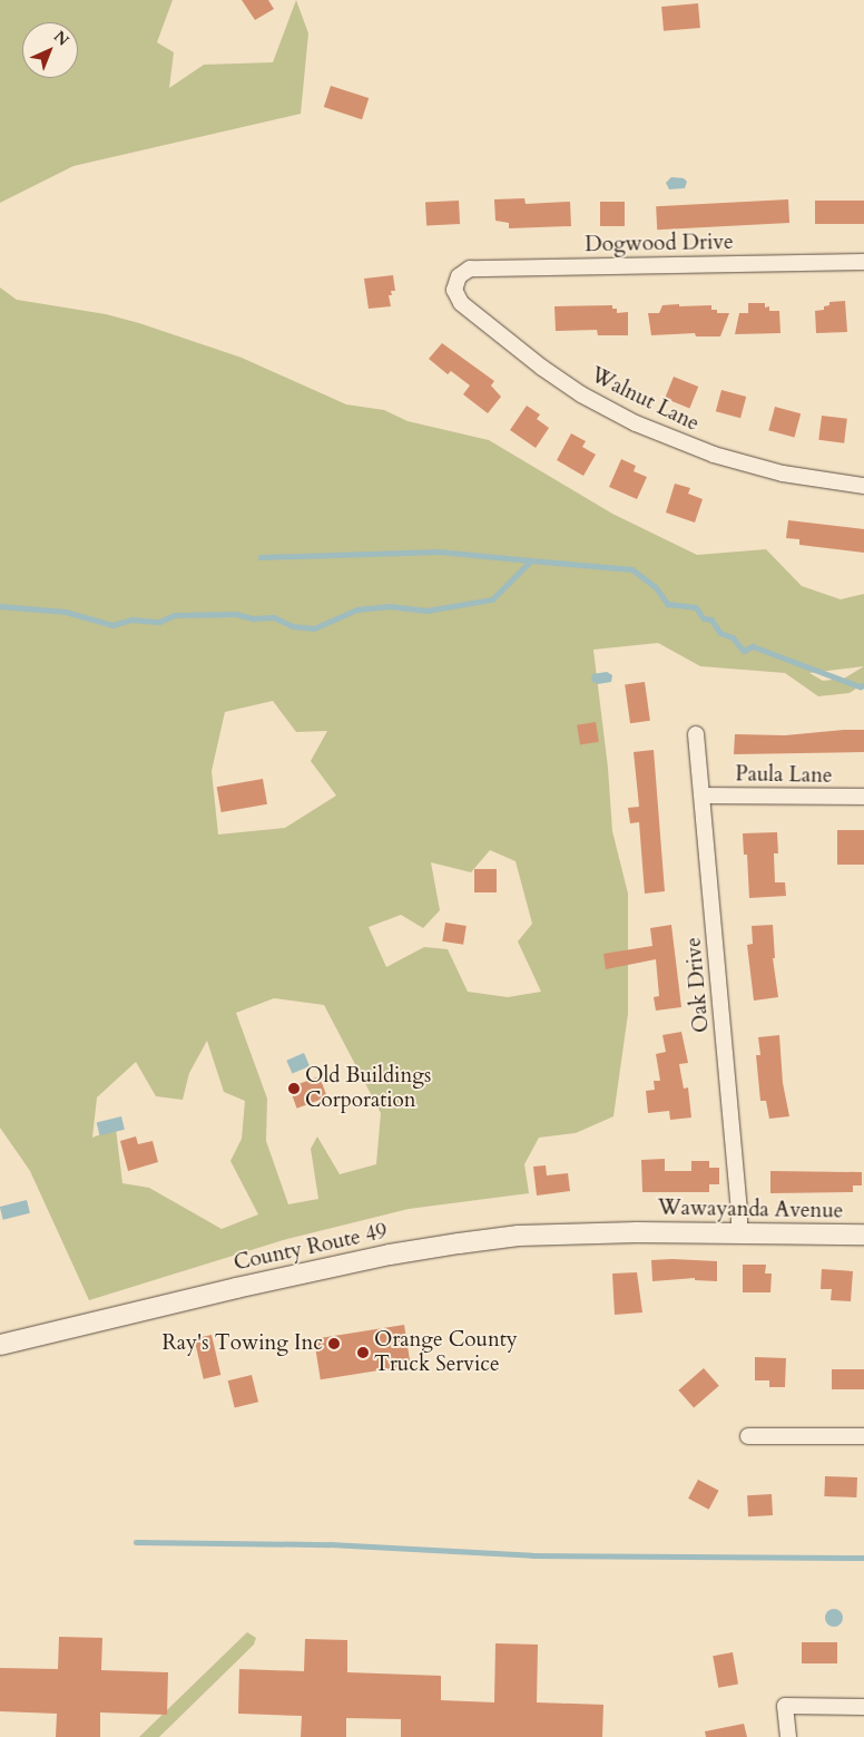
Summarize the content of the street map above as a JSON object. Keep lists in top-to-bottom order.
{
  "streets": {
    "street": [
      "Dogwood Drive",
      "Walnut Lane",
      "Paula Lane",
      "Oak Drive",
      "Wawayanda Avenue",
      "County Route 49"
    ]
  },
  "crossings": [
    ["Dogwood Drive", "Walnut Lane"],
    ["Paula Lane", "Oak Drive"],
    ["Oak Drive", "Wawayanda Avenue"],
    ["Wawayanda Avenue", "County Route 49"]
  ],
  "places": ["Old Buildings Corporation", "Ray's Towing Inc", "Orange County Truck Service"],
  "north": "top right"
}
